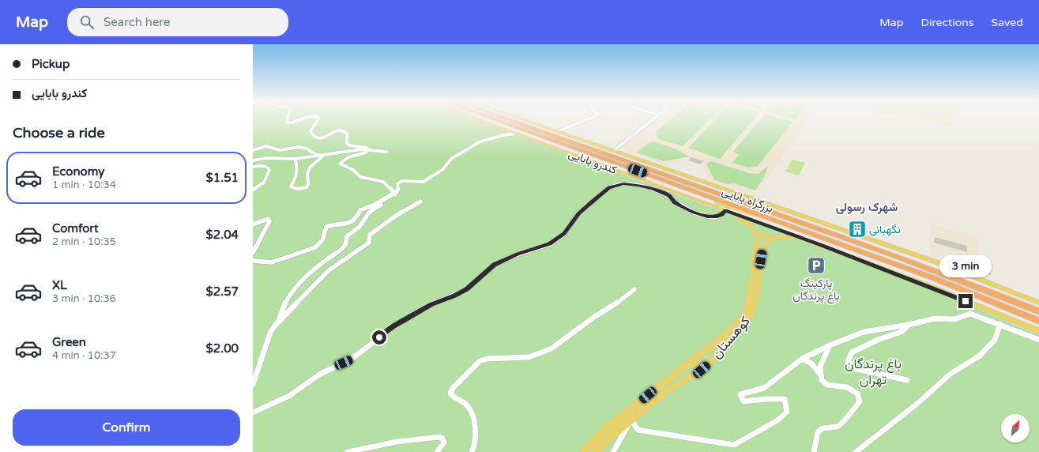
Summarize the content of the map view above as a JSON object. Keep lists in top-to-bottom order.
{
  "streets": {
    "highway": ["بزرگراه بابایی"],
    "main road": ["کندرو بابایی", "کوهستان"]
  },
  "districts": ["شهرک رسولی"],
  "parks": ["باغ پرندگان تهران"],
  "places": {
    "building": ["نگهبانی"],
    "parking": ["پارکینگ باغ پرندگان"]
  },
  "north": "top right",
  "page": {
    "header": "Map",
    "search": "Search here",
    "nav": ["Map", "Directions", "Saved"],
    "banner": ["Pickup", "کندرو بابایی"],
    "heading": "Choose a ride",
    "list": [
      {
        "name": "Economy",
        "note": "1 min · 10:34",
        "value": "$1.51"
      },
      {
        "name": "Comfort",
        "note": "2 min · 10:35",
        "value": "$2.04"
      },
      {
        "name": "XL",
        "note": "3 min · 10:36",
        "value": "$2.57"
      },
      {
        "name": "Green",
        "note": "4 min · 10:37",
        "value": "$2.00"
      }
    ],
    "bubble": "3 min",
    "buttons": "Confirm"
  }
}
